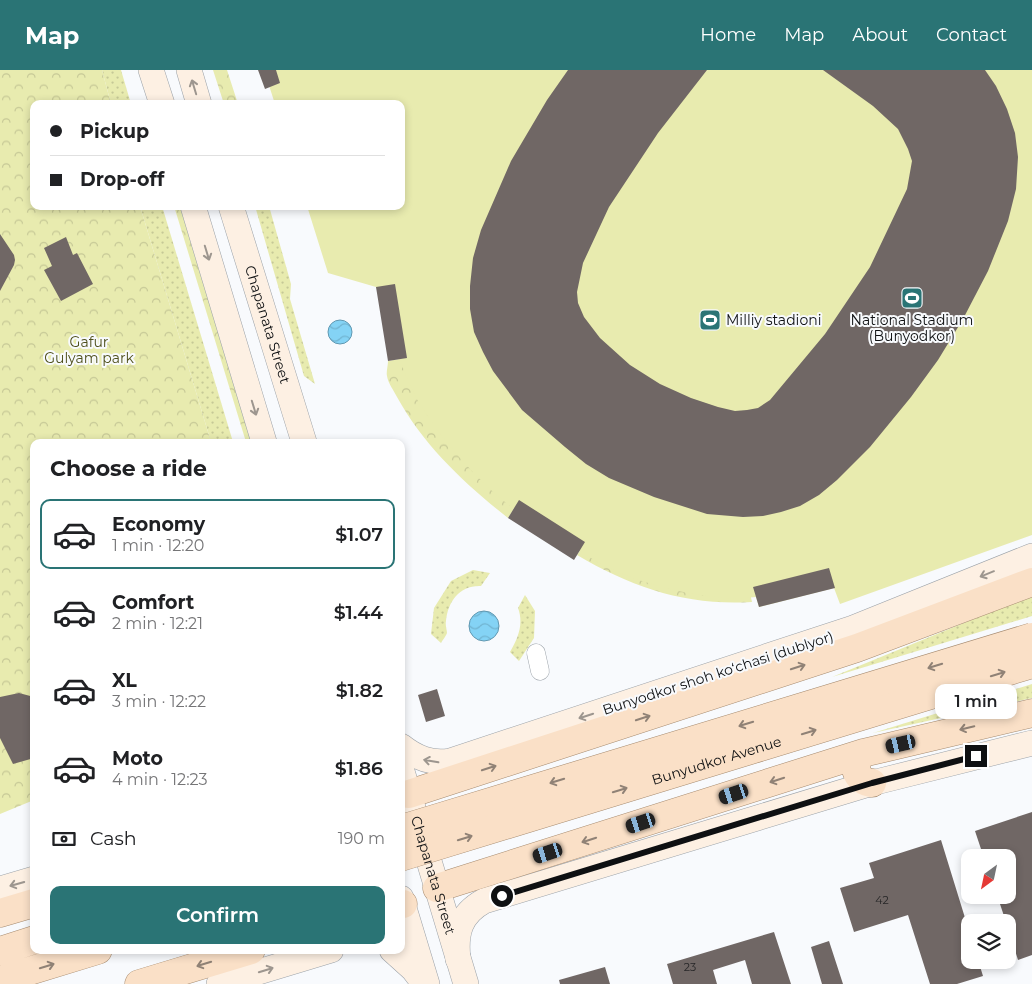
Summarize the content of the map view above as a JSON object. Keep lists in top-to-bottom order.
{
  "streets": {
    "main road": ["Bunyudkor Avenue"],
    "street": ["Chapanata Street", "Bunyodkor shoh koʻchasi (dublyor)"]
  },
  "parks": ["Gafur Gulyam park"],
  "places": {
    "sports": ["National Stadium (Bunyodkor)", "Milliy stadioni"]
  },
  "house_numbers": ["42", "23"],
  "north": "bottom left",
  "page": {
    "header": "Map",
    "nav": [
      "Home",
      "Map",
      "About",
      "Contact"
    ],
    "banner": ["Pickup", "Drop-off"],
    "heading": "Choose a ride",
    "list": [
      {
        "name": "Economy",
        "note": "1 min · 12:20",
        "value": "$1.07"
      },
      {
        "name": "Comfort",
        "note": "2 min · 12:21",
        "value": "$1.44"
      },
      {
        "name": "XL",
        "note": "3 min · 12:22",
        "value": "$1.82"
      },
      {
        "name": "Moto",
        "note": "4 min · 12:23",
        "value": "$1.86"
      }
    ],
    "bubble": "1 min",
    "pay": ["Cash", "190 m"],
    "buttons": "Confirm"
  }
}
